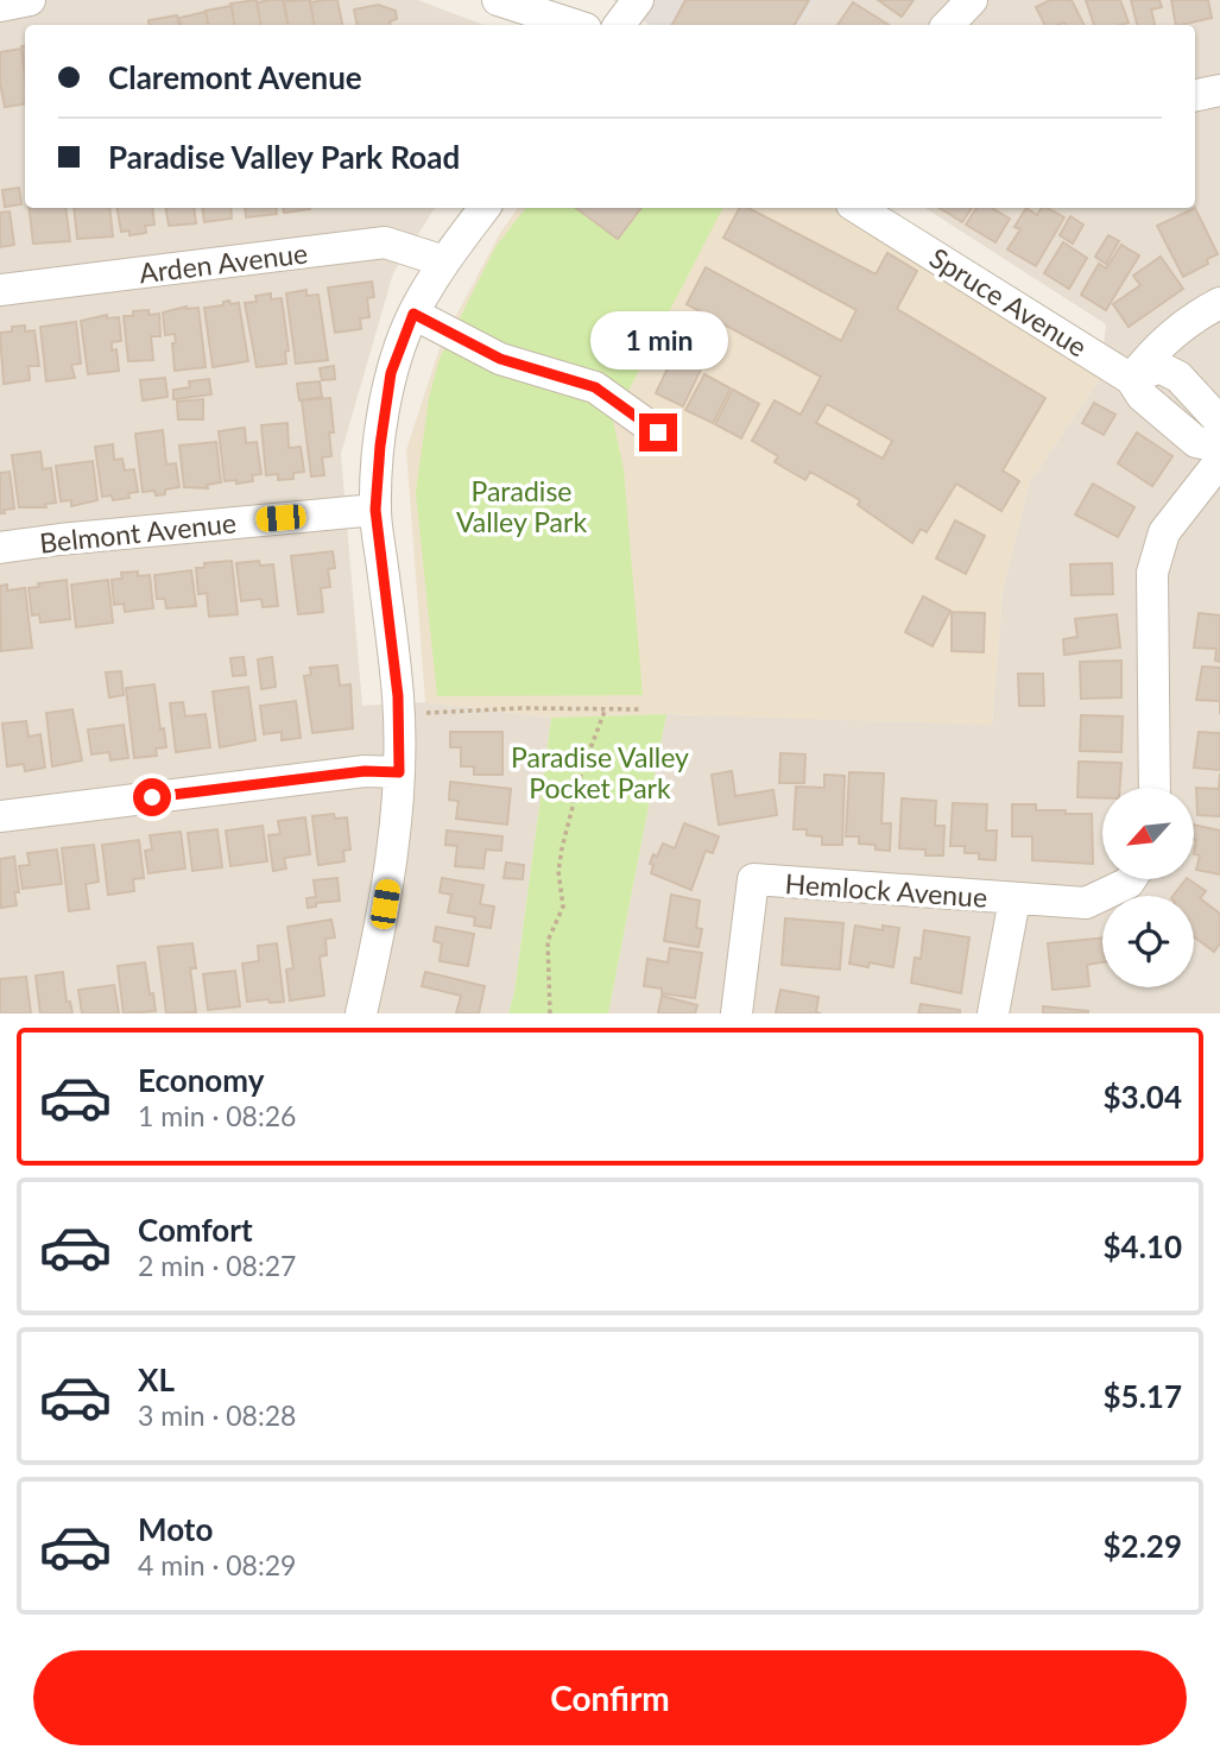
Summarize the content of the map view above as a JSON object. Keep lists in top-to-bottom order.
{
  "streets": {
    "street": [
      "Arden Avenue",
      "Spruce Avenue",
      "Belmont Avenue",
      "Hemlock Avenue"
    ]
  },
  "parks": ["Paradise Valley Park", "Paradise Valley Pocket Park"],
  "north": "bottom left",
  "page": {
    "banner": ["Claremont Avenue", "Paradise Valley Park Road"],
    "bubble": "1 min",
    "list": [
      {
        "name": "Economy",
        "note": "1 min · 08:26",
        "value": "$3.04"
      },
      {
        "name": "Comfort",
        "note": "2 min · 08:27",
        "value": "$4.10"
      },
      {
        "name": "XL",
        "note": "3 min · 08:28",
        "value": "$5.17"
      },
      {
        "name": "Moto",
        "note": "4 min · 08:29",
        "value": "$2.29"
      }
    ],
    "buttons": "Confirm"
  }
}
